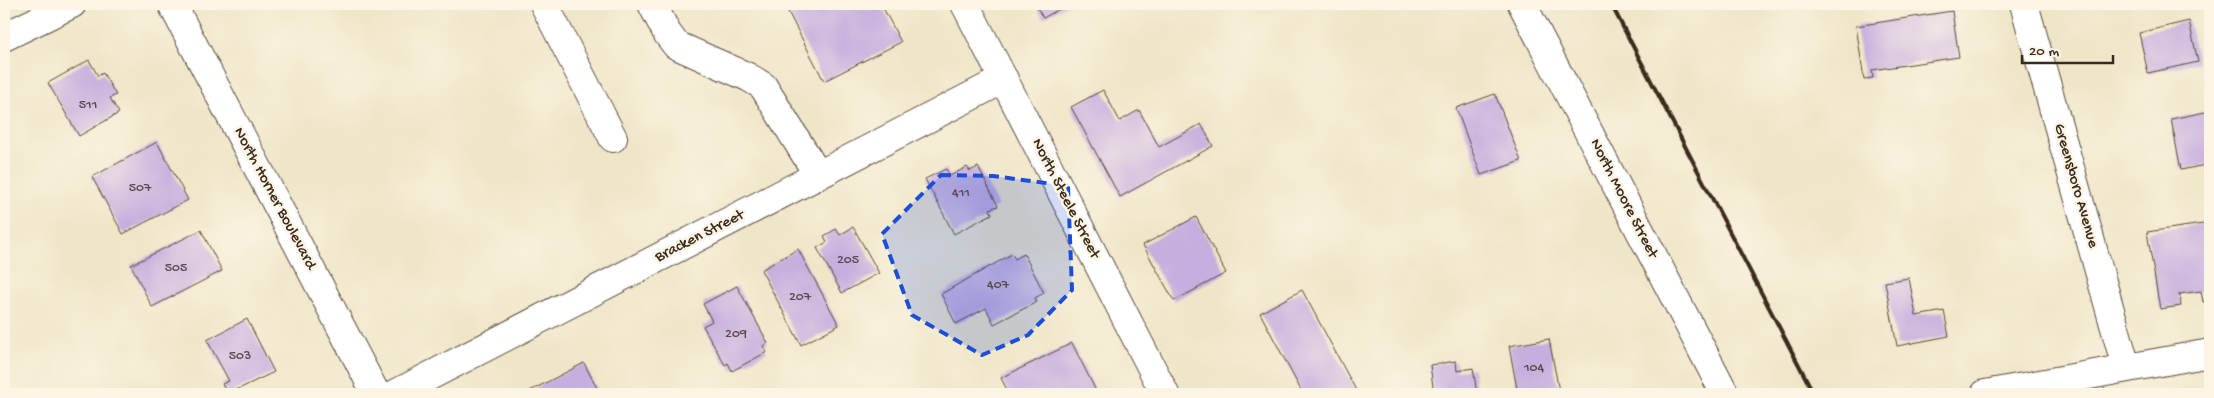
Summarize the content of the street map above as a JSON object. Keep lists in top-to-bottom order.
{
  "streets": {
    "street": [
      "Greensboro Avenue",
      "North Horner Boulevard",
      "North Steele Street",
      "North Moore Street",
      "Bracken Street"
    ]
  },
  "crossings": [
    ["North Steele Street", "Bracken Street"]
  ],
  "house_numbers": [
    "511",
    "507",
    "411",
    "205",
    "505",
    "407",
    "207",
    "209",
    "503",
    "104"
  ],
  "scale_bar": "20 m"
}
